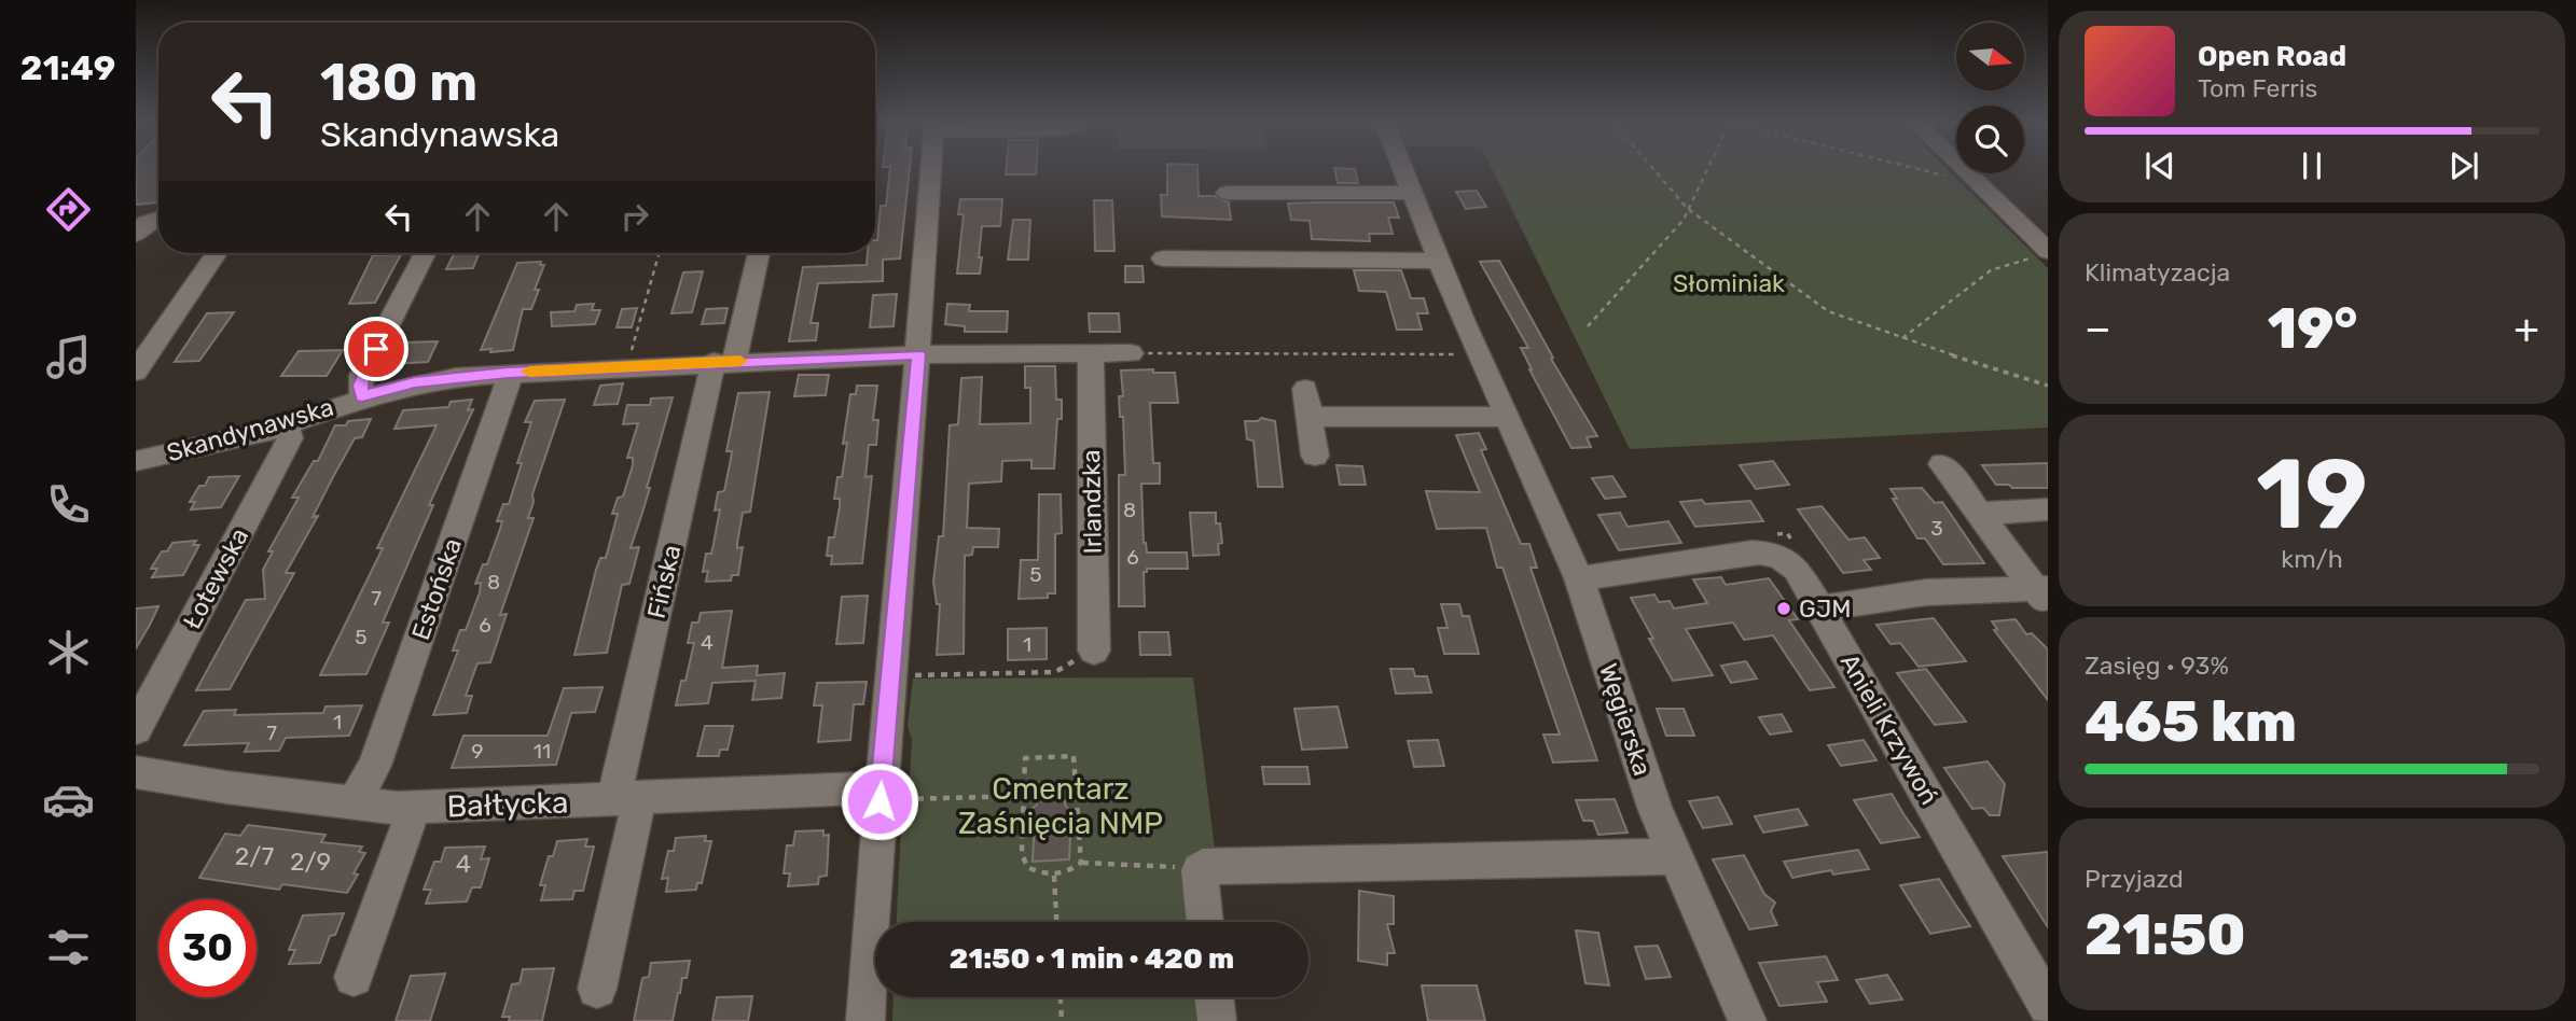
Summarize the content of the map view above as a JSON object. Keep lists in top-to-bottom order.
{
  "streets": {
    "street": [
      "Skandynawska",
      "Irlandzka",
      "Łotewska",
      "Fińska",
      "Estońska",
      "Węgierska",
      "Anieli Krzywoń",
      "Bałtycka"
    ]
  },
  "crossings": [
    ["Skandynawska", "Irlandzka"],
    ["Skandynawska", "Łotewska"],
    ["Skandynawska", "Fińska"],
    ["Skandynawska", "Estońska"],
    ["Fińska", "Bałtycka"],
    ["Estońska", "Bałtycka"],
    ["Węgierska", "Anieli Krzywoń"]
  ],
  "parks": ["Słominiak", "Cmentarz Zaśnięcia NMP"],
  "places": ["GJM"],
  "house_numbers": [
    "8",
    "3",
    "6",
    "5",
    "8",
    "7",
    "6",
    "5",
    "4",
    "1",
    "1",
    "7",
    "9",
    "11",
    "2/7",
    "2/9",
    "4"
  ],
  "north": "right",
  "page": {
    "tabs": "21:49",
    "turn": ["180 m", "Skandynawska"],
    "song": ["Open Road", "Tom Ferris"],
    "tile": [
      "Klimatyzacja",
      ["19", "km/h"],
      ["Zasięg · 93%", "465 km"],
      ["Przyjazd", "21:50"]
    ],
    "heat": ["−", "19°", "+"],
    "limit": "30",
    "trip": "21:50 · 1 min · 420 m"
  }
}
